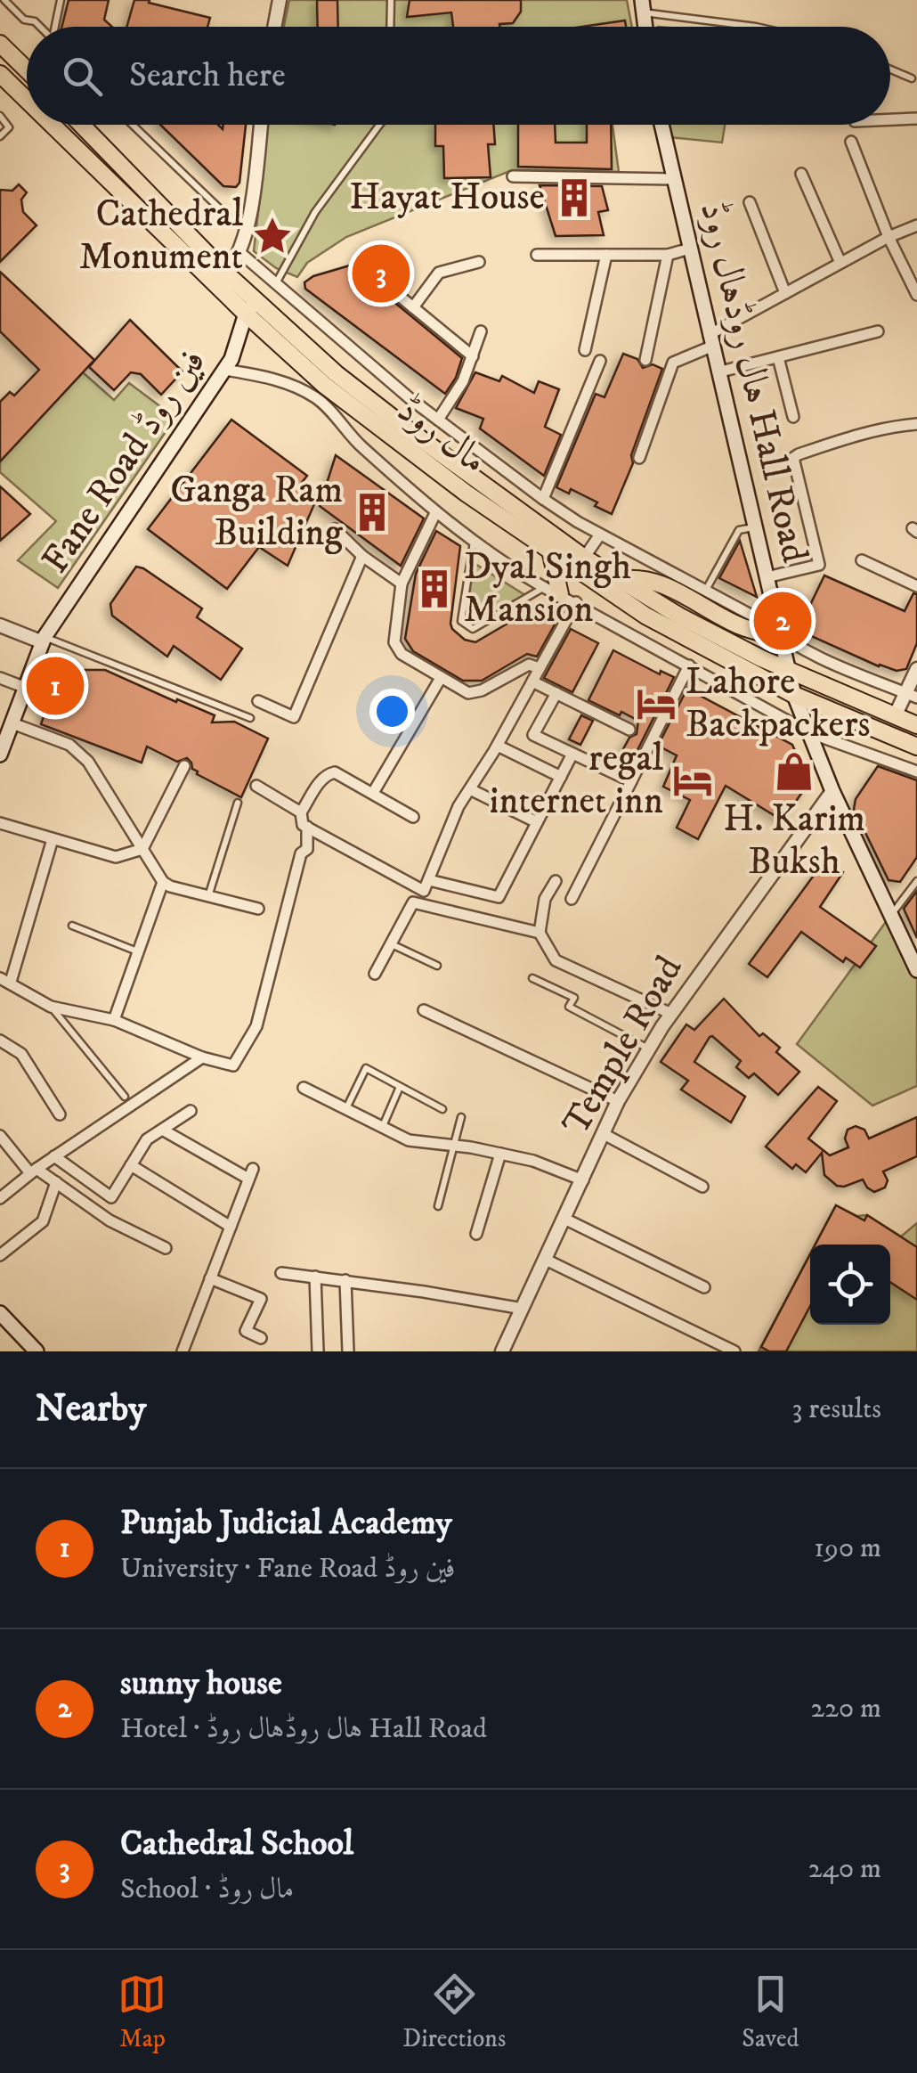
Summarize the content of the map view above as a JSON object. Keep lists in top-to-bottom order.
{
  "streets": {
    "main road": ["ہال روڈہال روڈ Hall Road", "مال روڈ", "Fane Road فین روڈ"],
    "street": ["Temple Road"]
  },
  "crossings": [
    ["ہال روڈہال روڈ Hall Road", "مال روڈ"],
    ["ہال روڈہال روڈ Hall Road", "Temple Road"],
    ["مال روڈ", "Fane Road فین روڈ"]
  ],
  "places": {
    "building": ["Hayat House", "Ganga Ram Building", "Dyal Singh Mansion"],
    "place": ["Cathedral Monument"],
    "hotel": ["Lahore Backpackers", "regal internet inn"],
    "shop": ["H. Karim Buksh"]
  },
  "page": {
    "search": "Search here",
    "pins": ["3", "2", "1"],
    "heading": ["Nearby", "3 results"],
    "list": [
      {
        "mark": "1",
        "name": "Punjab Judicial Academy",
        "note": "University · Fane Road فین روڈ",
        "value": "190 m"
      },
      {
        "mark": "2",
        "name": "sunny house",
        "note": "Hotel · ہال روڈہال روڈ Hall Road",
        "value": "220 m"
      },
      {
        "mark": "3",
        "name": "Cathedral School",
        "note": "School · مال روڈ",
        "value": "240 m"
      }
    ],
    "nav": ["Map", "Directions", "Saved"]
  }
}
